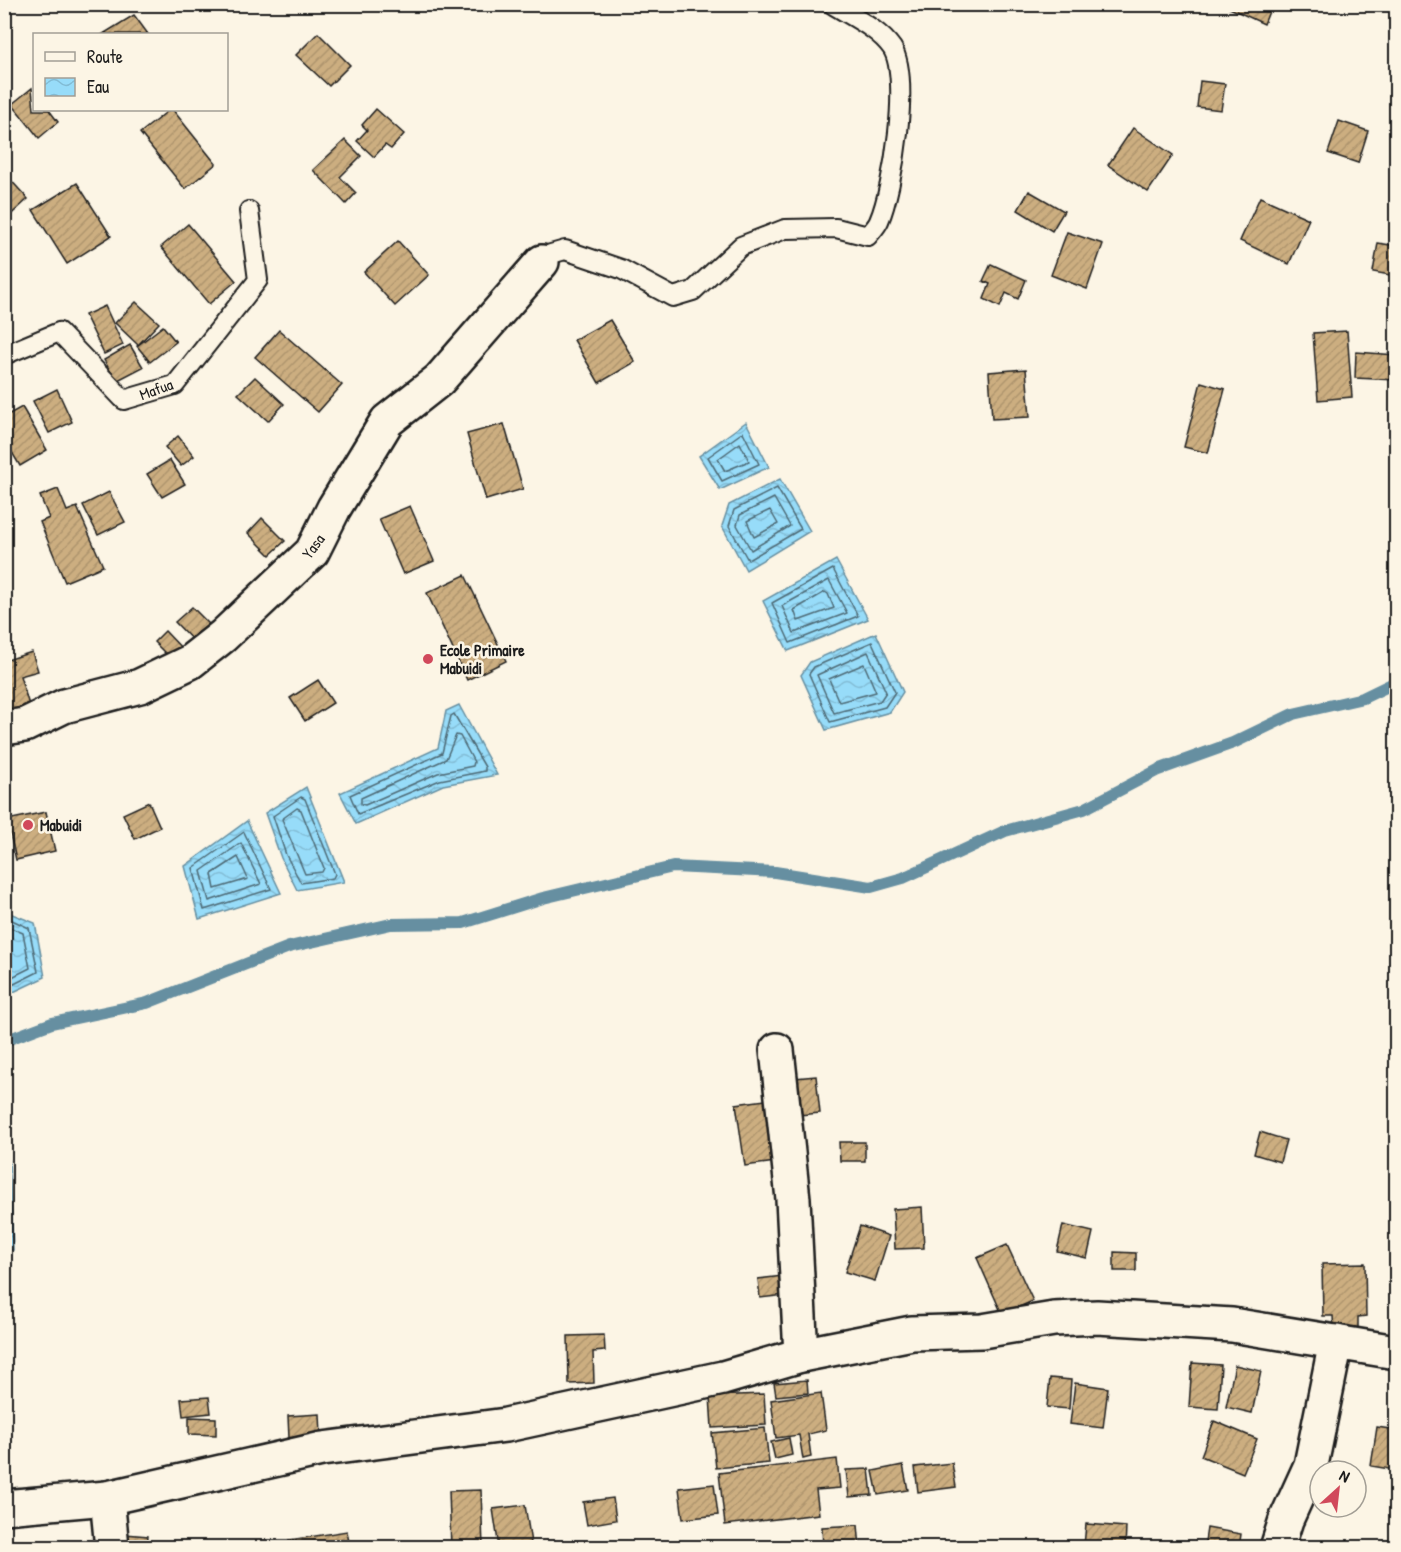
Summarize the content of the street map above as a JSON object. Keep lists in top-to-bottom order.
{
  "streets": {
    "street": ["Yasa"],
    "lane": ["Mafua"]
  },
  "places": ["Ecole Primaire Mabuidi", "Mabuidi"],
  "legend": ["Route", "Eau"],
  "north": "top right"
}
